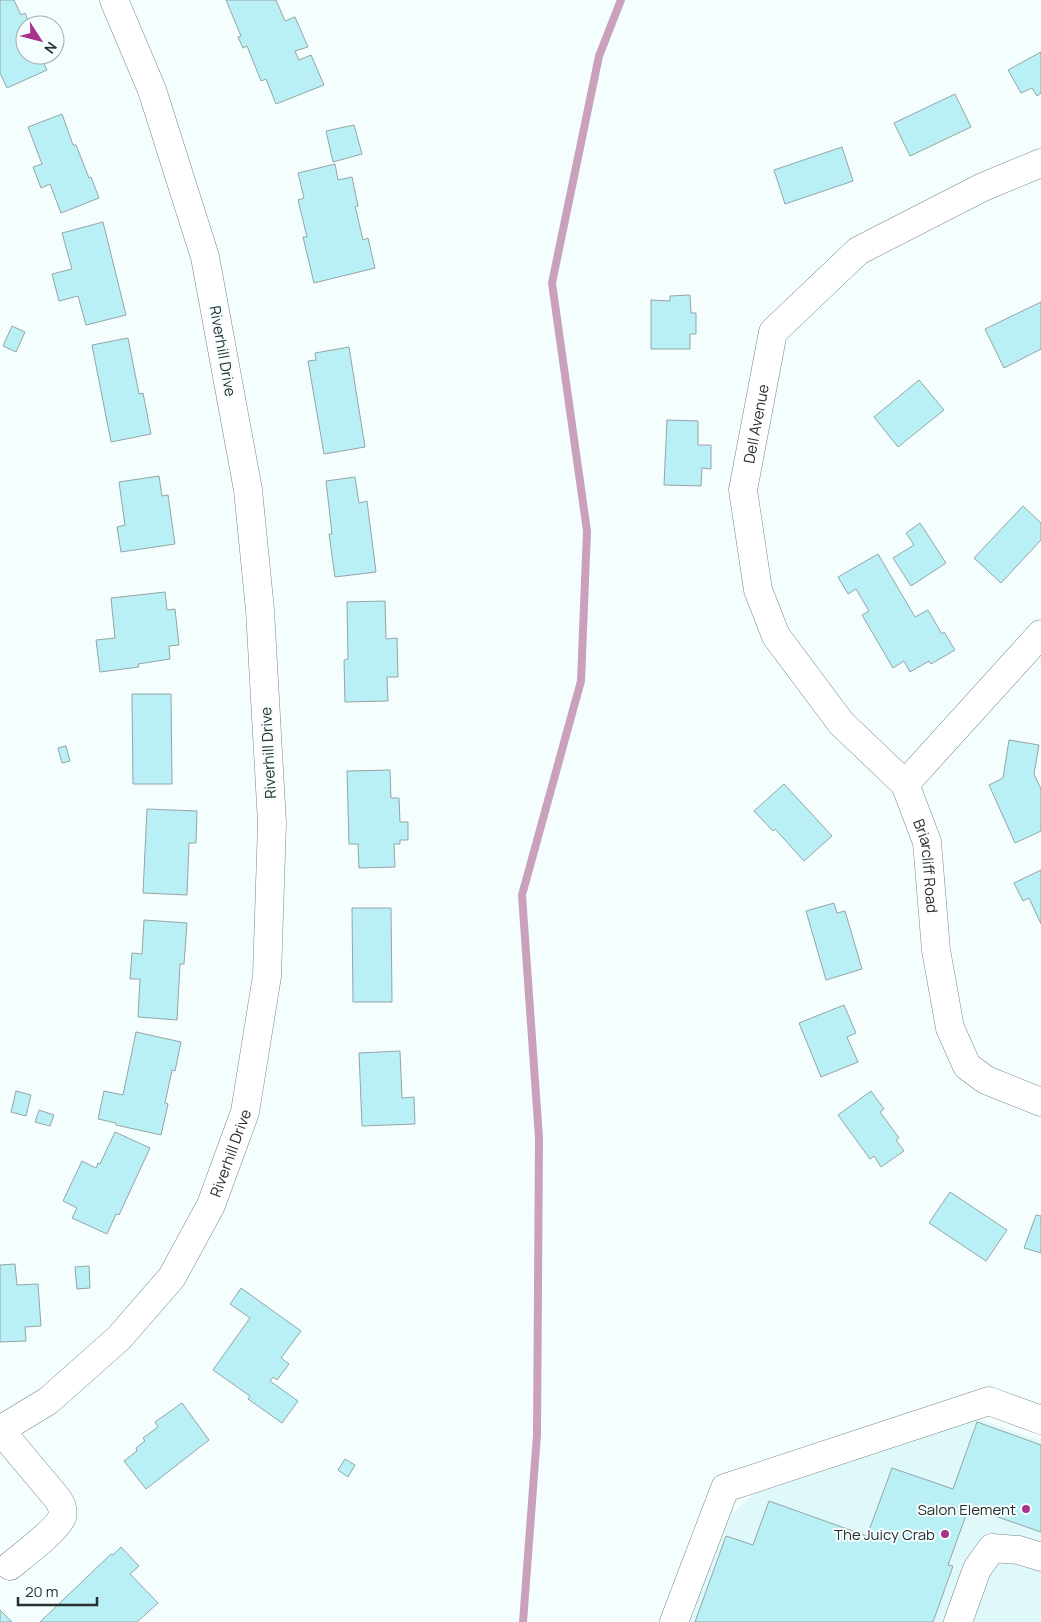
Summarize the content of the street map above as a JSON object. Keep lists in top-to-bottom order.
{
  "streets": {
    "street": ["Riverhill Drive", "Dell Avenue", "Briarcliff Road"]
  },
  "crossings": [
    ["Dell Avenue", "Briarcliff Road"]
  ],
  "places": ["Salon Element", "The Juicy Crab"],
  "scale_bar": "20 m",
  "north": "bottom right"
}
